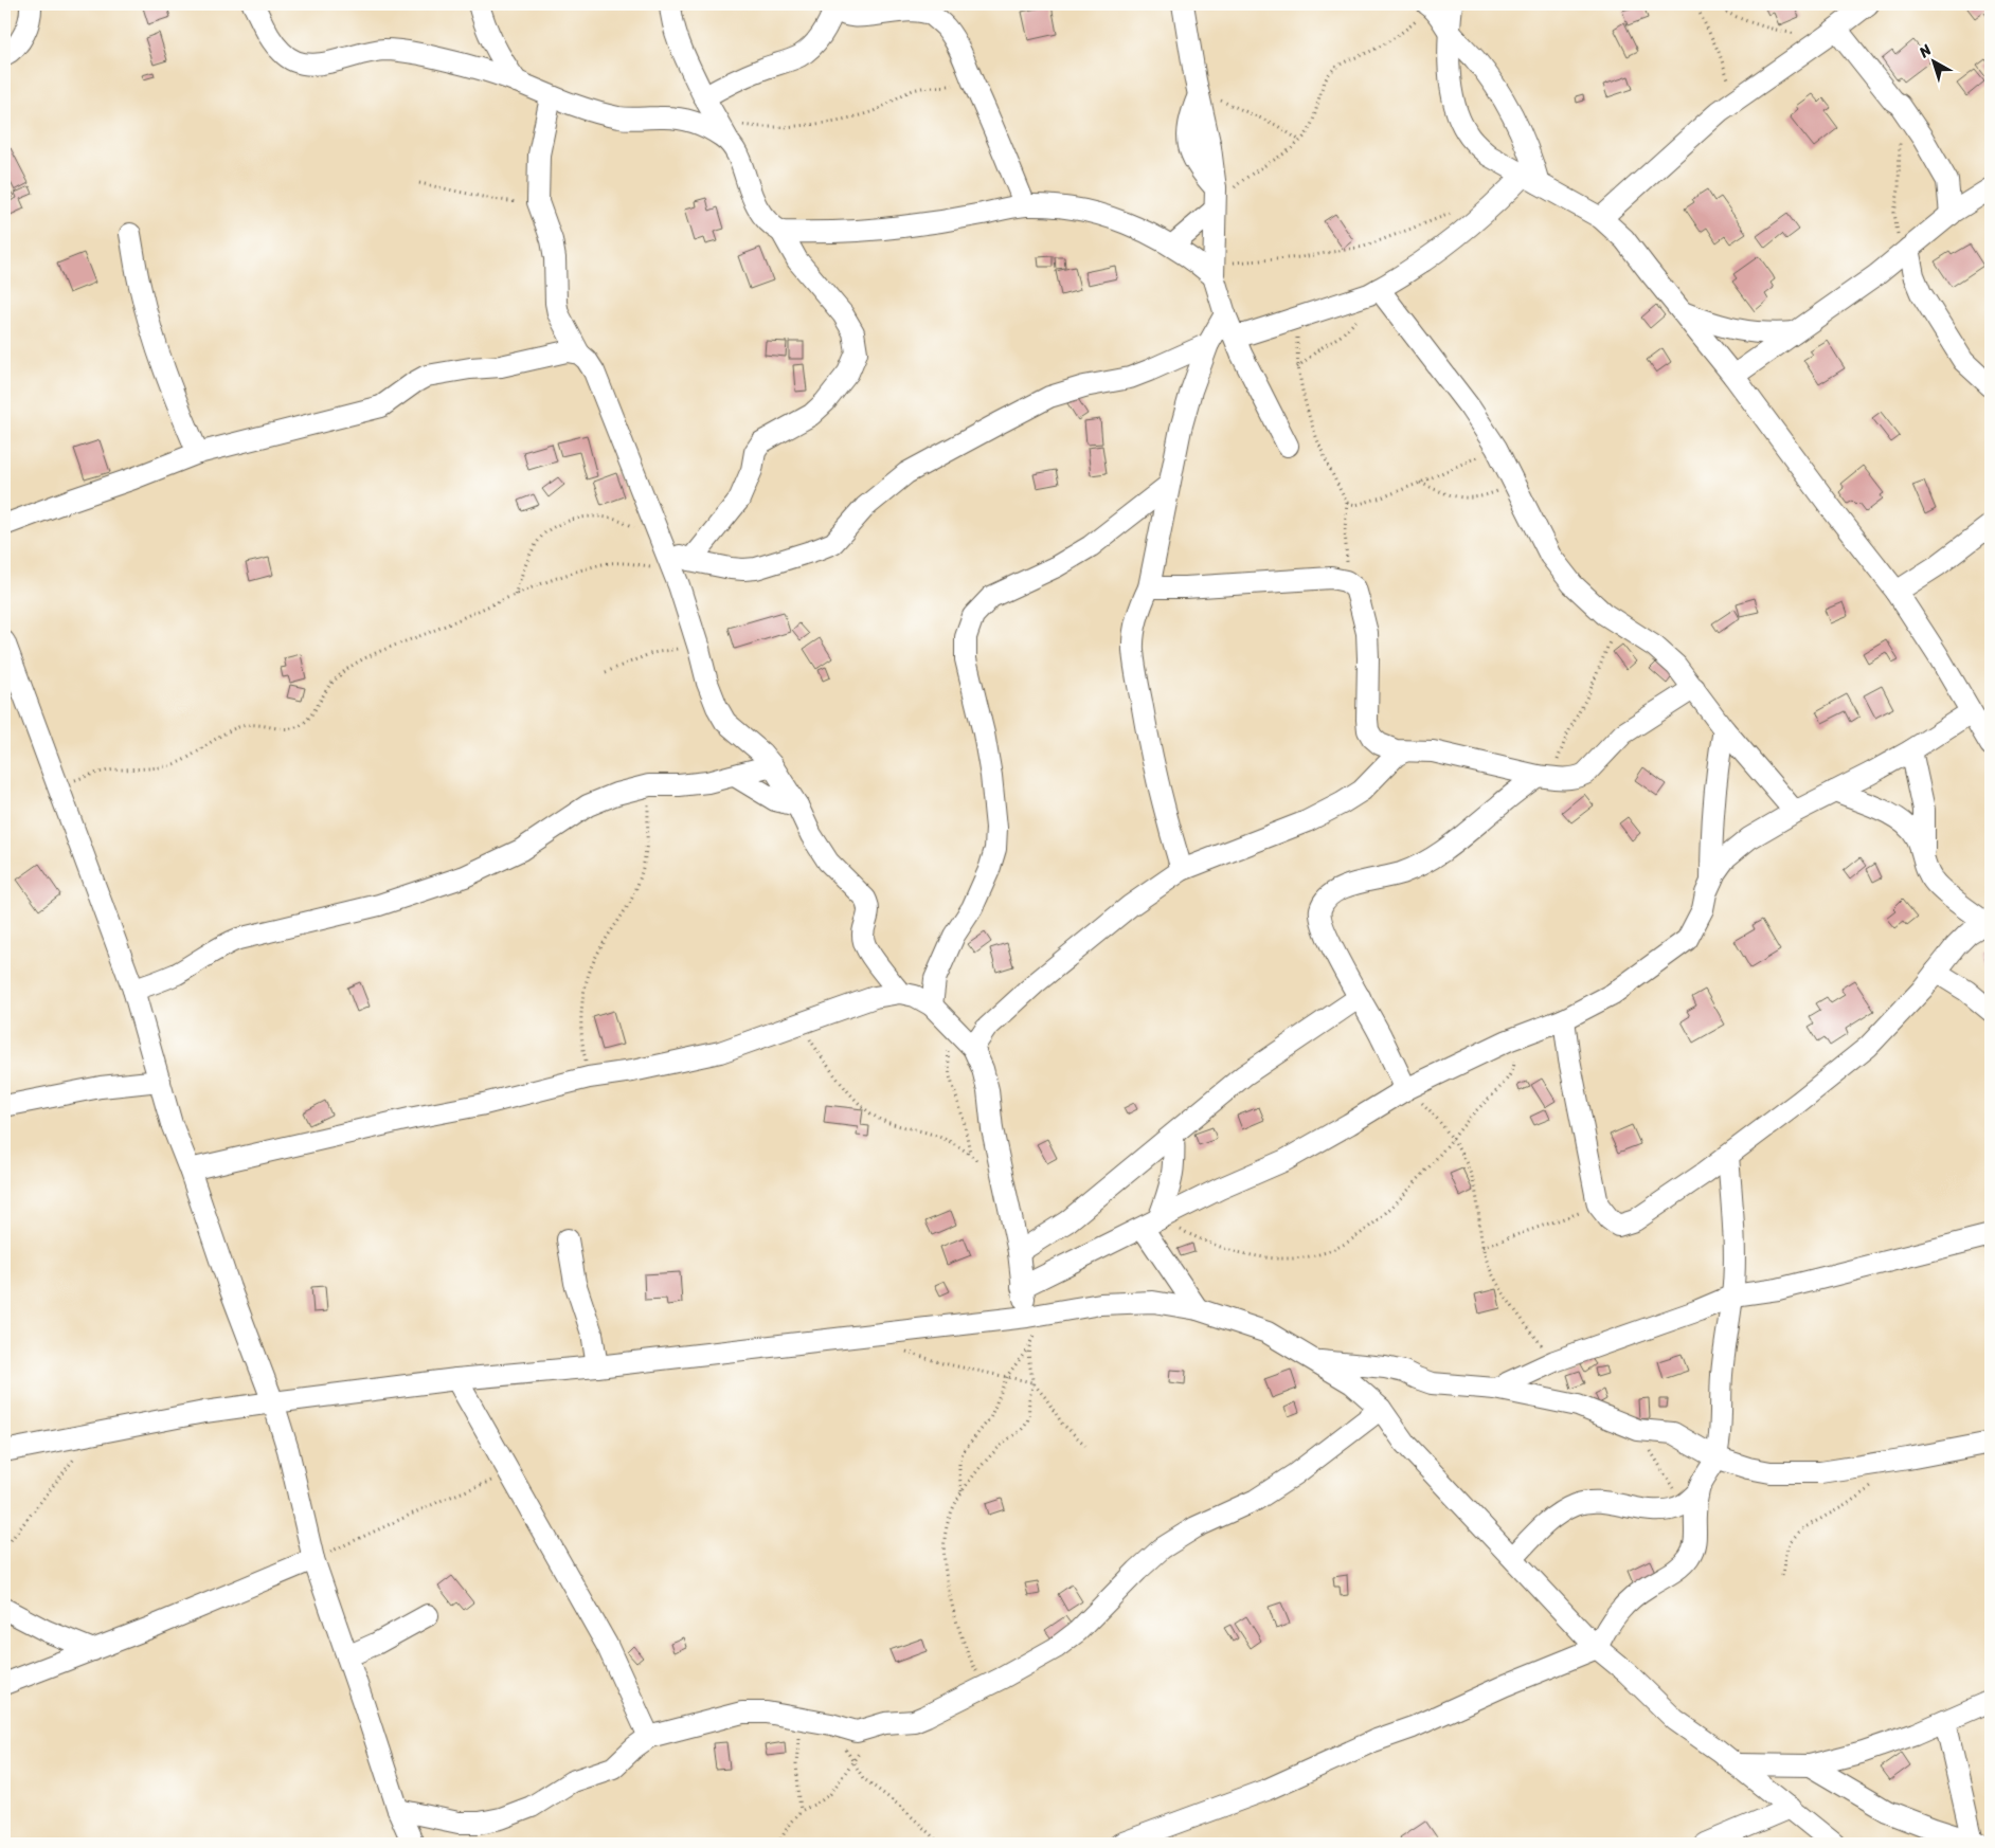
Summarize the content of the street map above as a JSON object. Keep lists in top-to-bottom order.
{
  "north": "top left"
}
